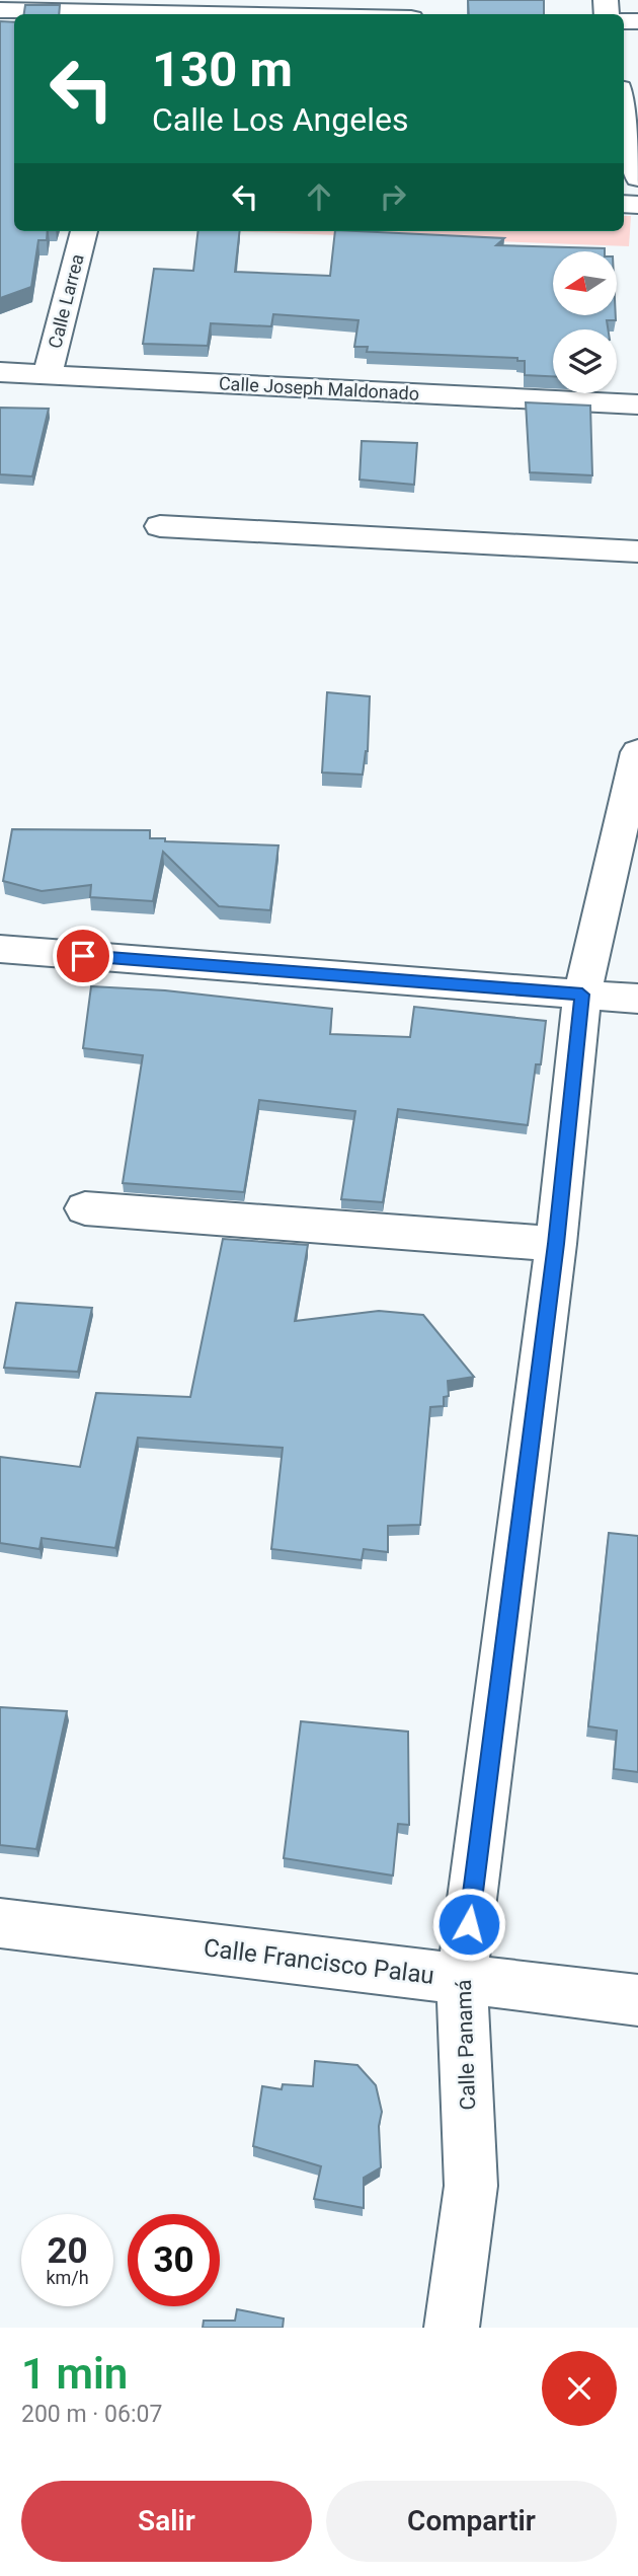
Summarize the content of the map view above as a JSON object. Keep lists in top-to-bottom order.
{
  "streets": {
    "street": [
      "Calle Larrea",
      "Calle Joseph Maldonado",
      "Calle Francisco Palau",
      "Calle Panamá"
    ]
  },
  "crossings": [
    ["Calle Larrea", "Calle Joseph Maldonado"],
    ["Calle Francisco Palau", "Calle Panamá"]
  ],
  "north": "left",
  "page": {
    "turn": ["130 m", "Calle Los Angeles"],
    "speed": "20 km/h",
    "limit": "30",
    "heading": ["1 min", "200 m · 06:07"],
    "buttons": ["Salir", "Compartir"]
  }
}
